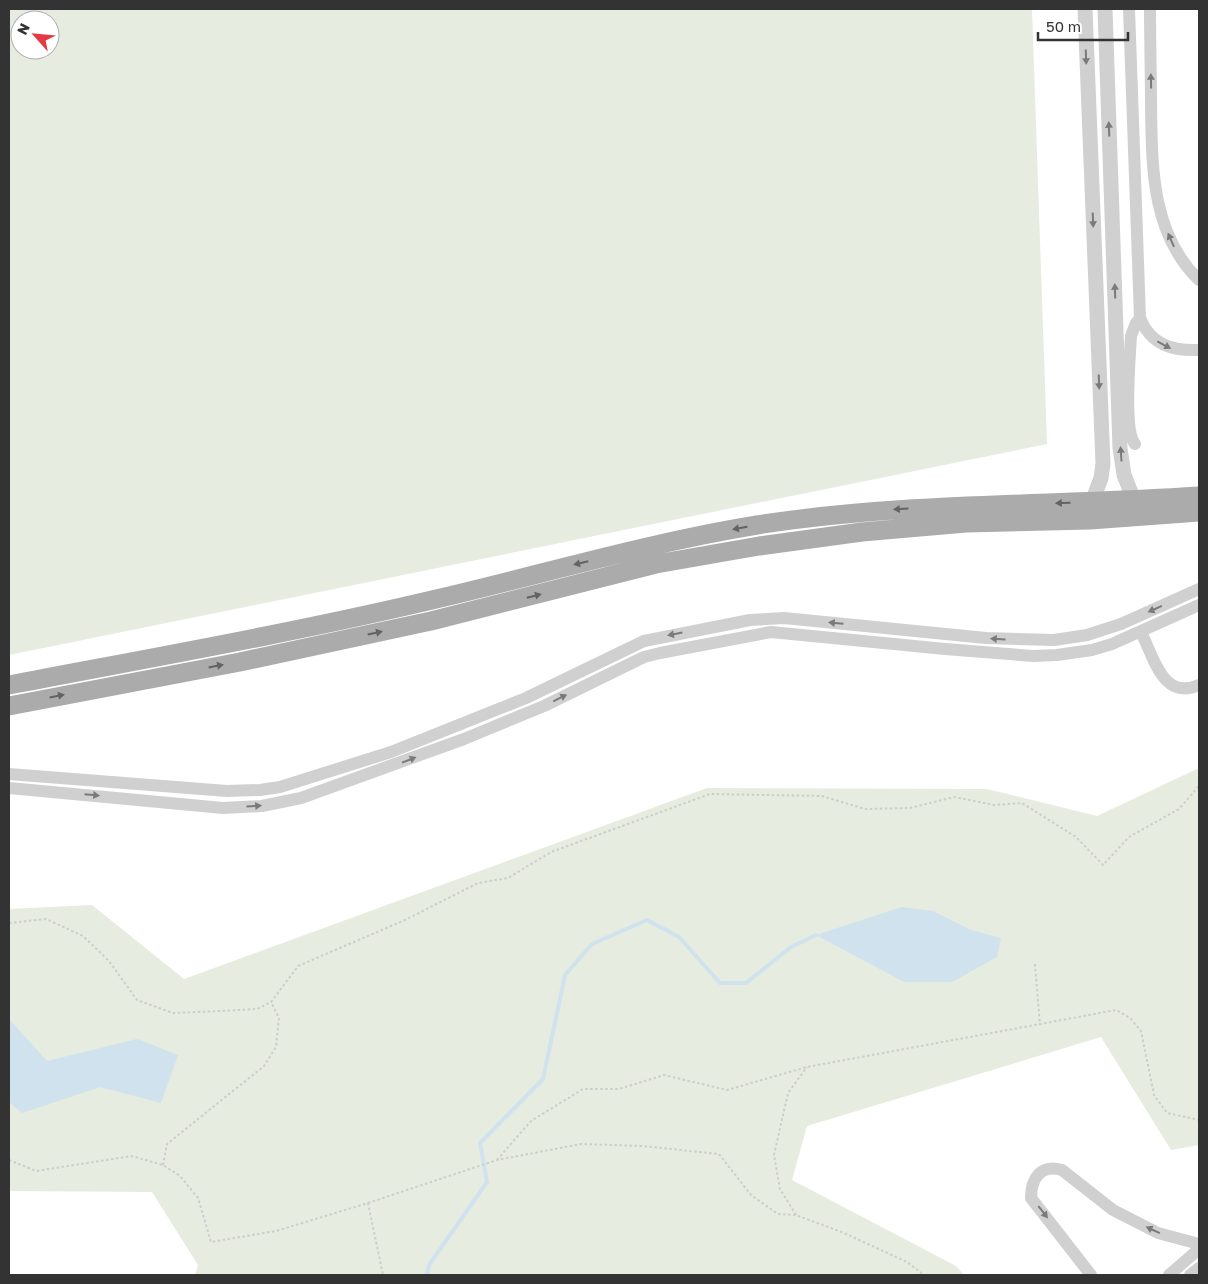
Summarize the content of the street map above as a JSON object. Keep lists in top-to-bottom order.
{
  "scale_bar": "50 m",
  "north": "top left"
}
